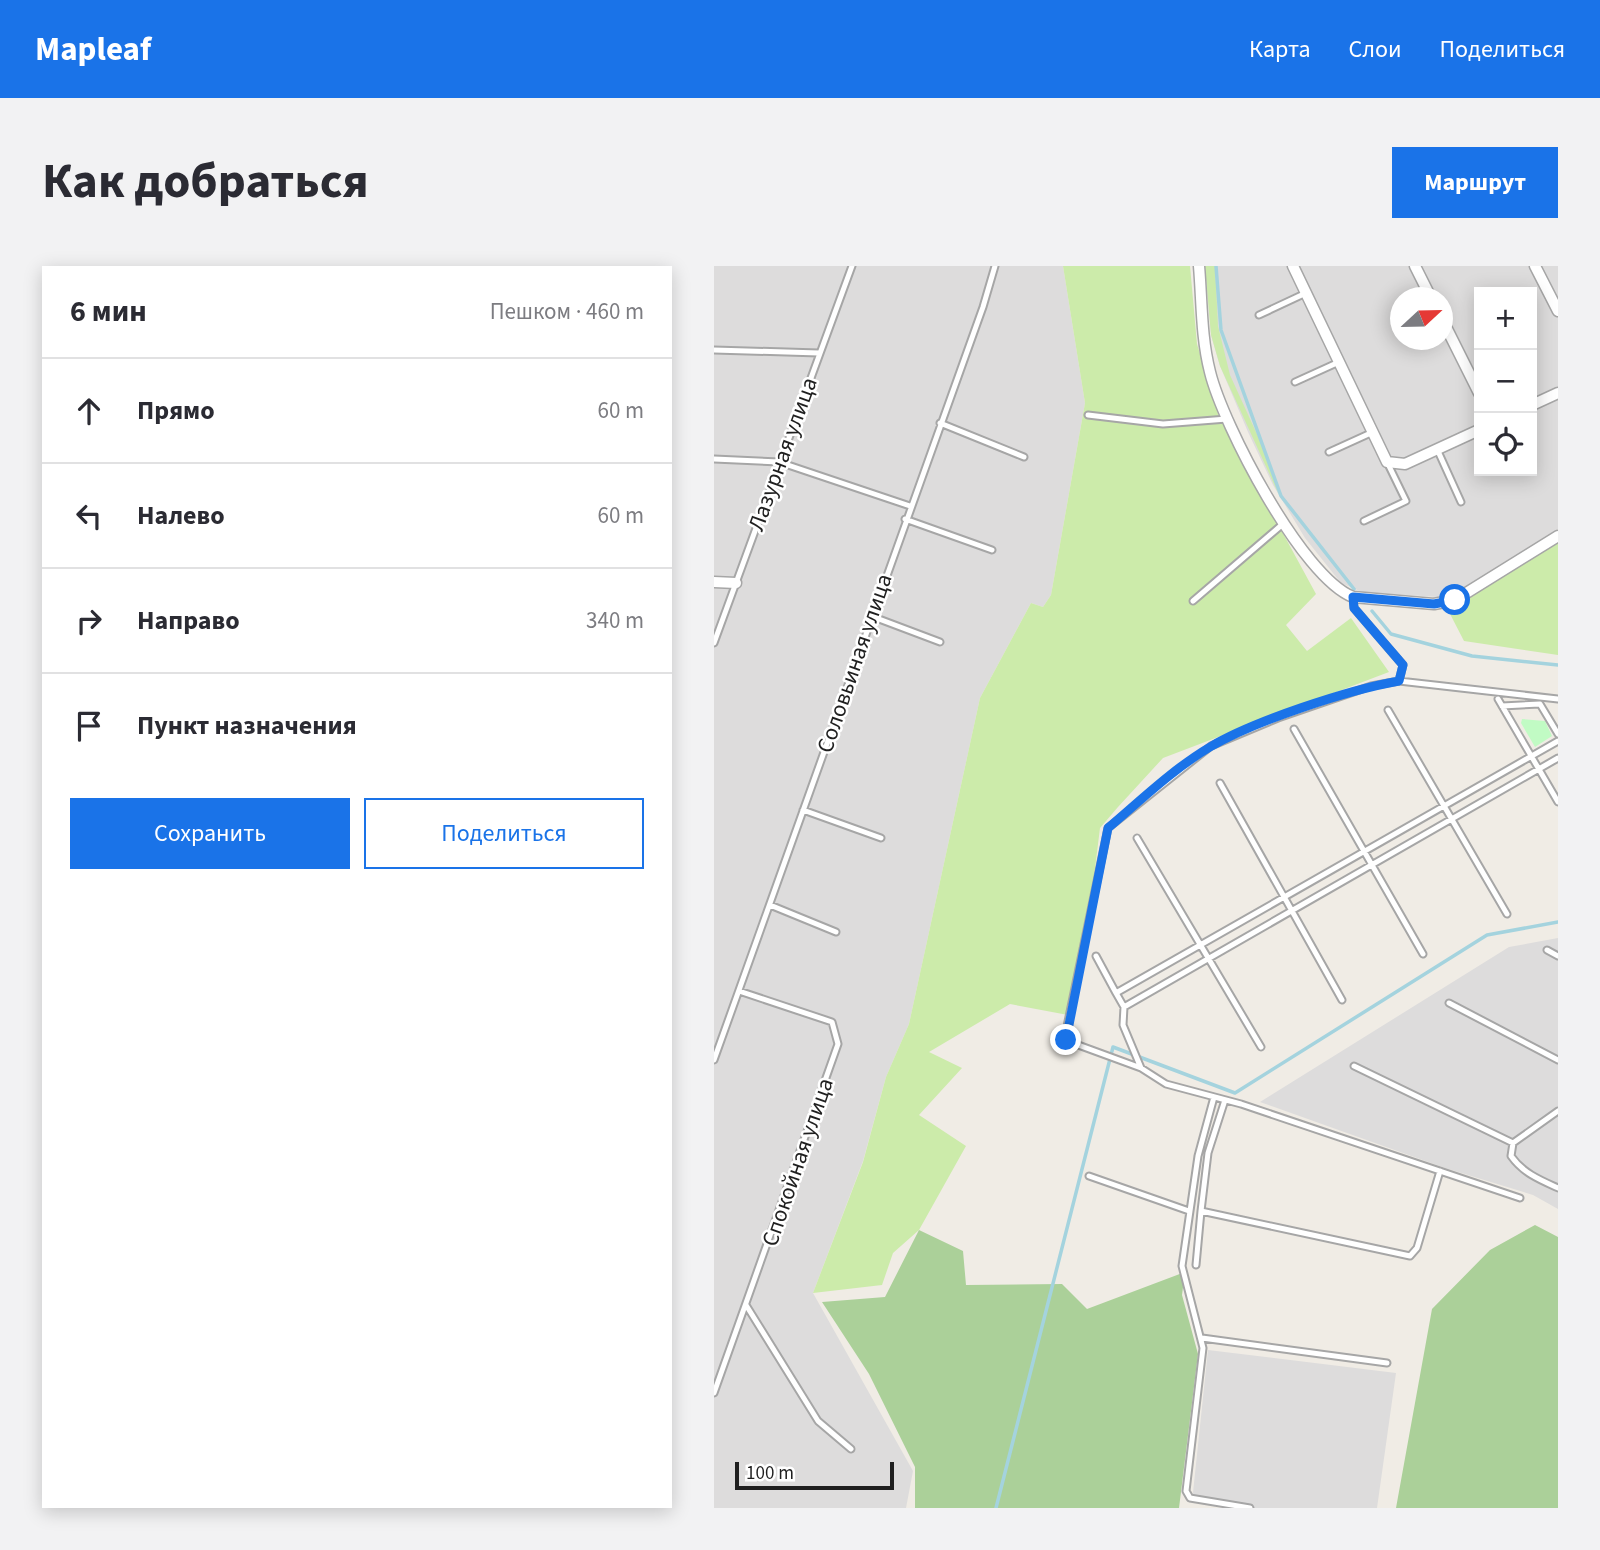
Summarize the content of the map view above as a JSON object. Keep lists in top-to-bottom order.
{
  "streets": {
    "lane": ["Лазурная улица", "Соловьиная улица", "Спокойная улица"]
  },
  "crossings": [
    ["Соловьиная улица", "Спокойная улица"]
  ],
  "scale_bar": "100 m",
  "north": "right",
  "page": {
    "header": "Mapleaf",
    "nav": ["Карта", "Слои", "Поделиться"],
    "title": "Как добраться",
    "buttons": [
      "Маршрут",
      ["Сохранить", "Поделиться"]
    ],
    "heading": ["6 мин", "Пешком · 460 m"],
    "map_buttons": ["+", "−"],
    "list": [
      ["Прямо", "60 m"],
      ["Налево", "60 m"],
      ["Направо", "340 m"],
      "Пункт назначения"
    ],
    "scale": "100 m"
  }
}
